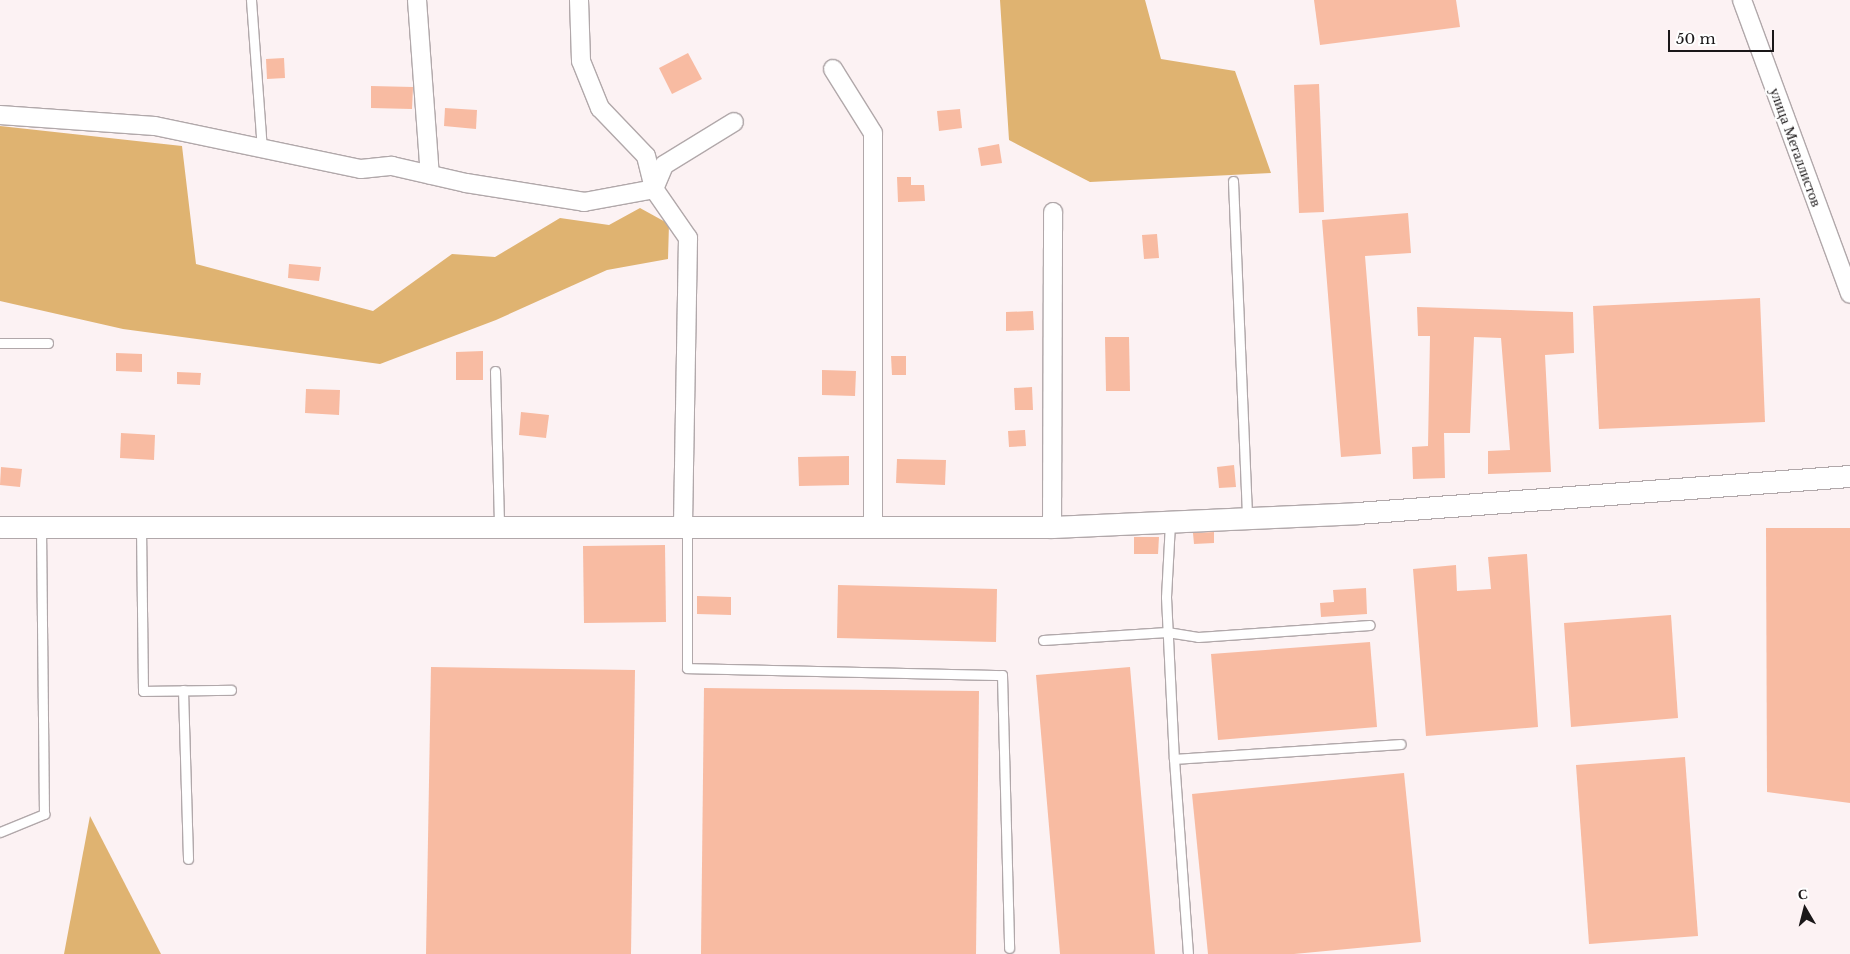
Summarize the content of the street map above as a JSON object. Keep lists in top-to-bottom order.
{
  "streets": {
    "street": ["улица Металлистов"]
  },
  "scale_bar": "50 m",
  "north": "top"
}
